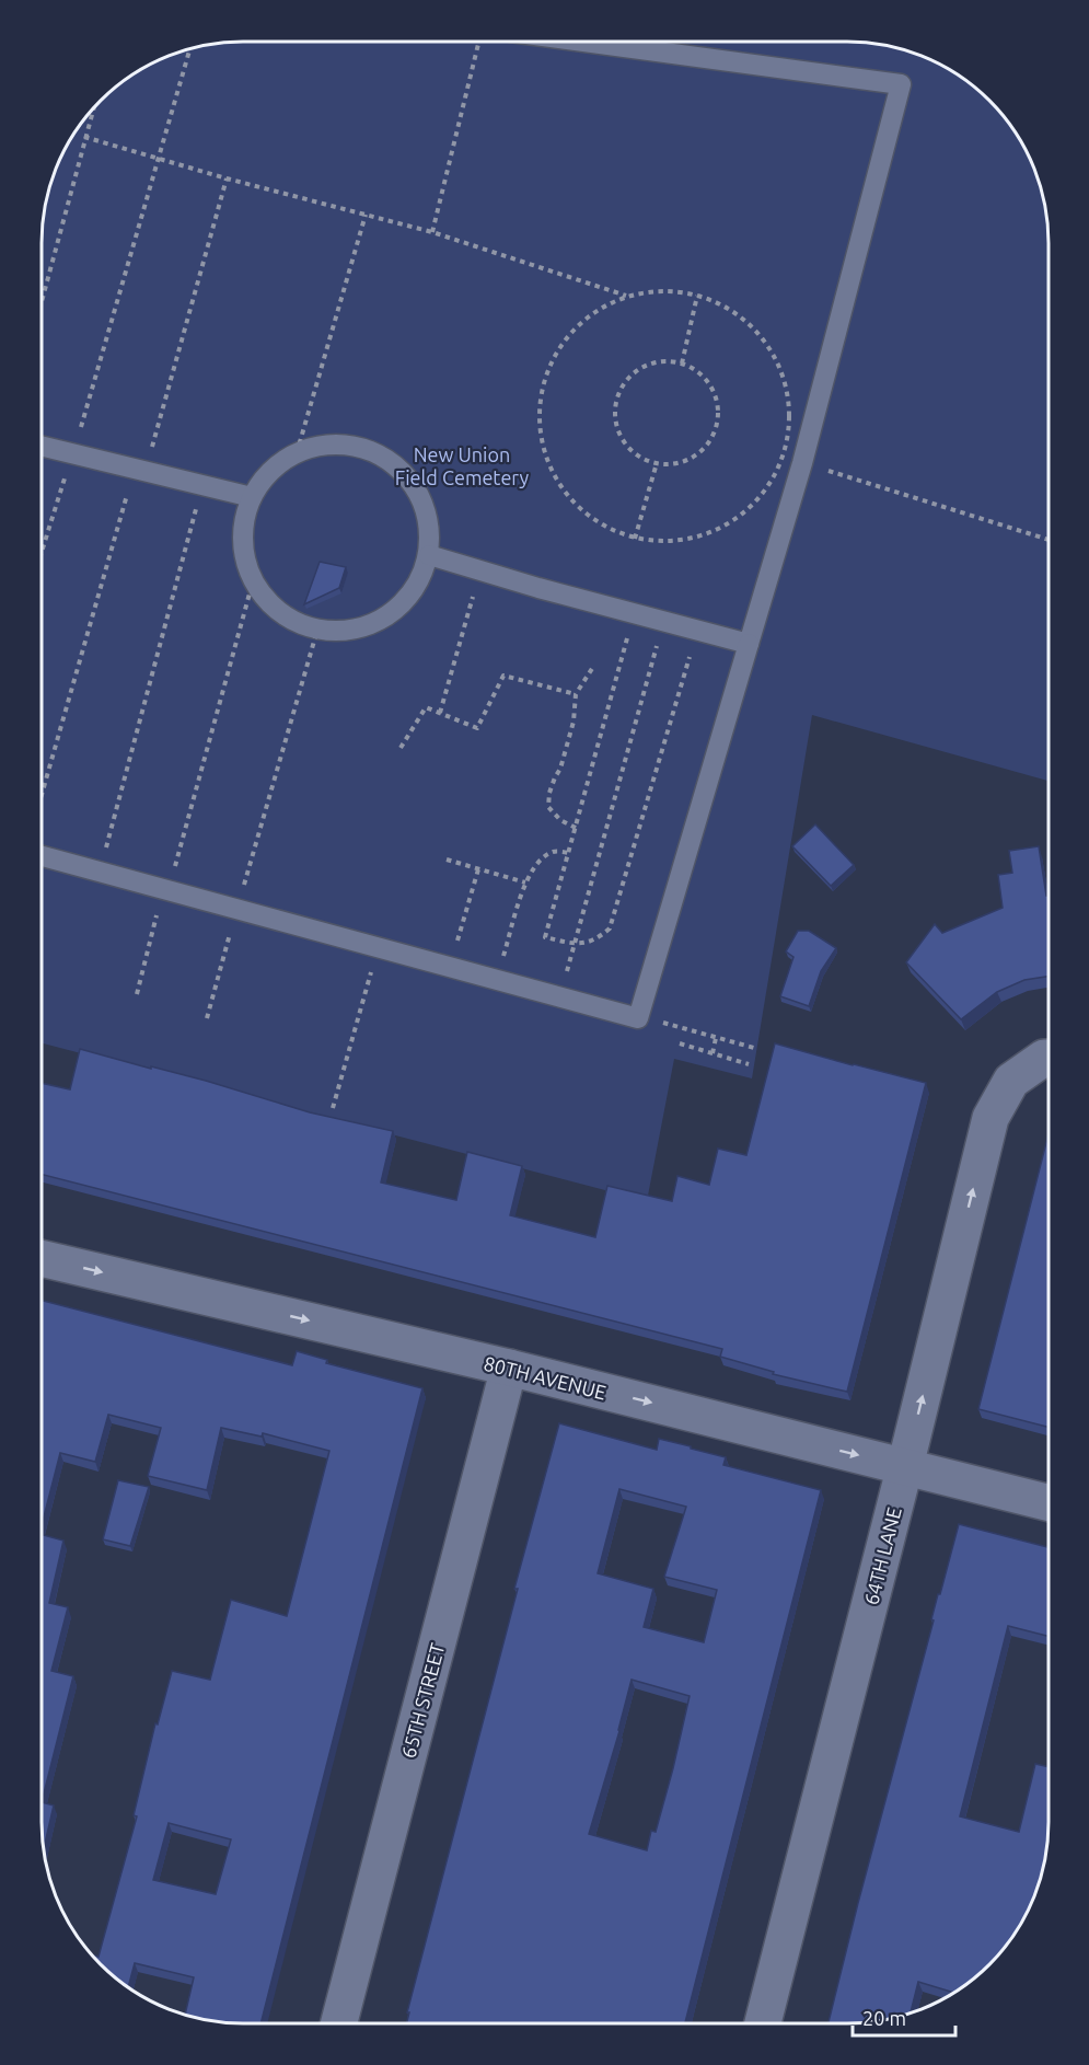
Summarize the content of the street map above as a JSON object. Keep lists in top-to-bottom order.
{
  "streets": {
    "street": ["80TH AVENUE", "64TH LANE", "65TH STREET"]
  },
  "crossings": [
    ["80TH AVENUE", "64TH LANE"],
    ["80TH AVENUE", "65TH STREET"]
  ],
  "one_way": ["80TH AVENUE", "64TH LANE"],
  "parks": ["New Union Field Cemetery"],
  "scale_bar": "20 m"
}
